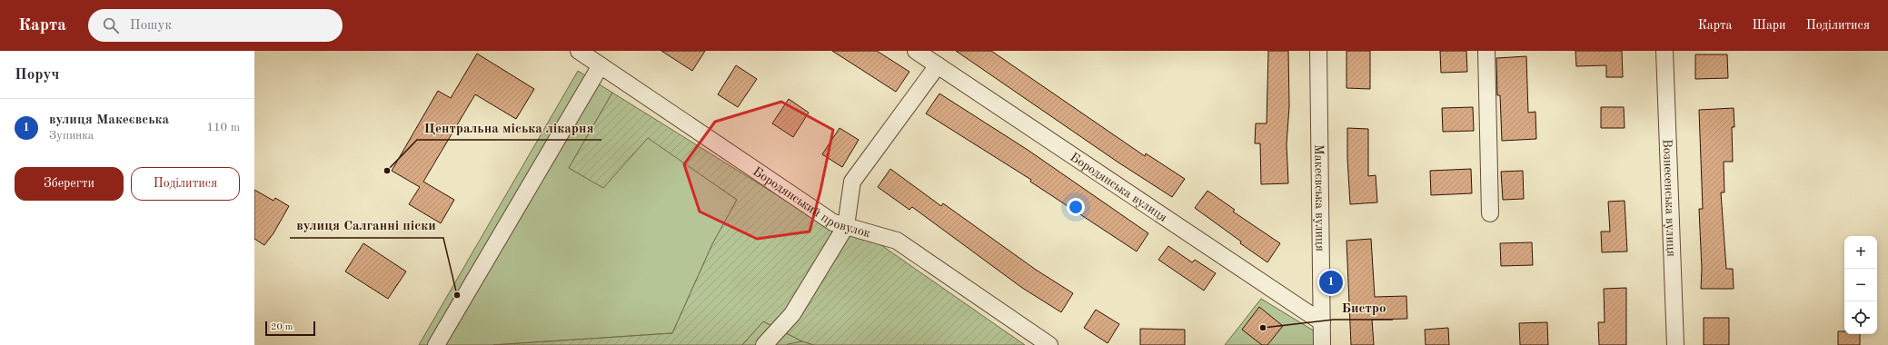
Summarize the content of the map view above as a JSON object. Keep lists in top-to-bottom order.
{
  "streets": {
    "street": [
      "Бородянська вулиця",
      "Макеєвська вулиця",
      "Вознесенська вулиця",
      "Бородянський провулок"
    ]
  },
  "crossings": [
    ["Бородянська вулиця", "Макеєвська вулиця"]
  ],
  "places": ["Центральна міська лікарня", "вулиця Салганні піски", "Бистро"],
  "scale_bar": "20 m",
  "page": {
    "header": "Карта",
    "search": "Пошук",
    "nav": ["Карта", "Шари", "Поділитися"],
    "heading": "Поруч",
    "list": [
      {
        "mark": "1",
        "name": "вулиця Макеєвська",
        "note": "Зупинка",
        "value": "110 m"
      }
    ],
    "buttons": ["Зберегти", "Поділитися"],
    "map_buttons": ["+", "−"],
    "pins": "1",
    "scale": "20 m"
  }
}
